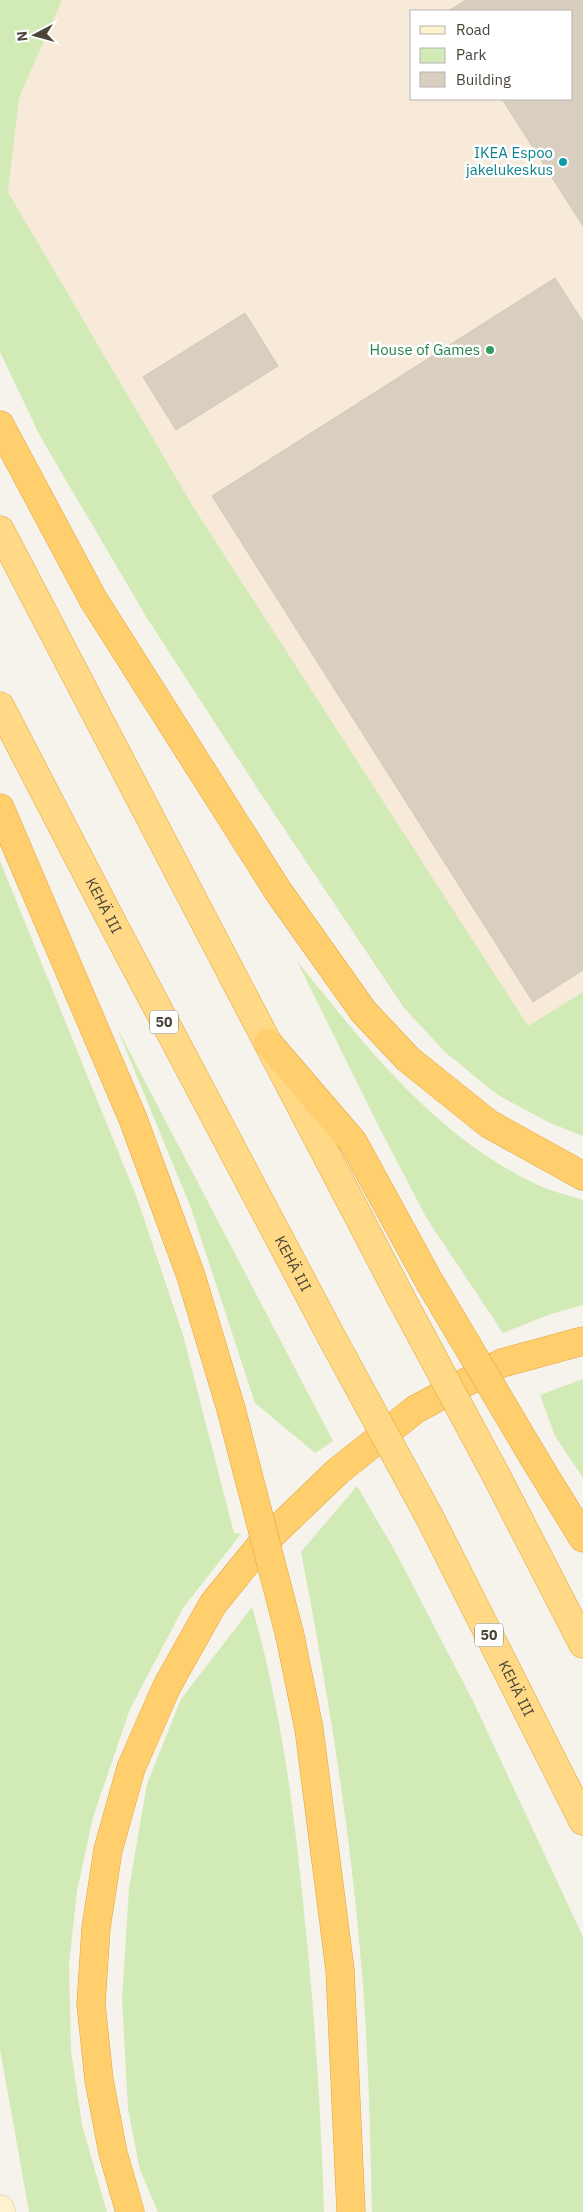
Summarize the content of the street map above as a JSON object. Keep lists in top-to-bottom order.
{
  "streets": {
    "highway": ["KEHÄ III", "50"]
  },
  "places": ["IKEA Espoo jakelukeskus", "House of Games"],
  "legend": ["Road", "Park", "Building"],
  "north": "left"
}
